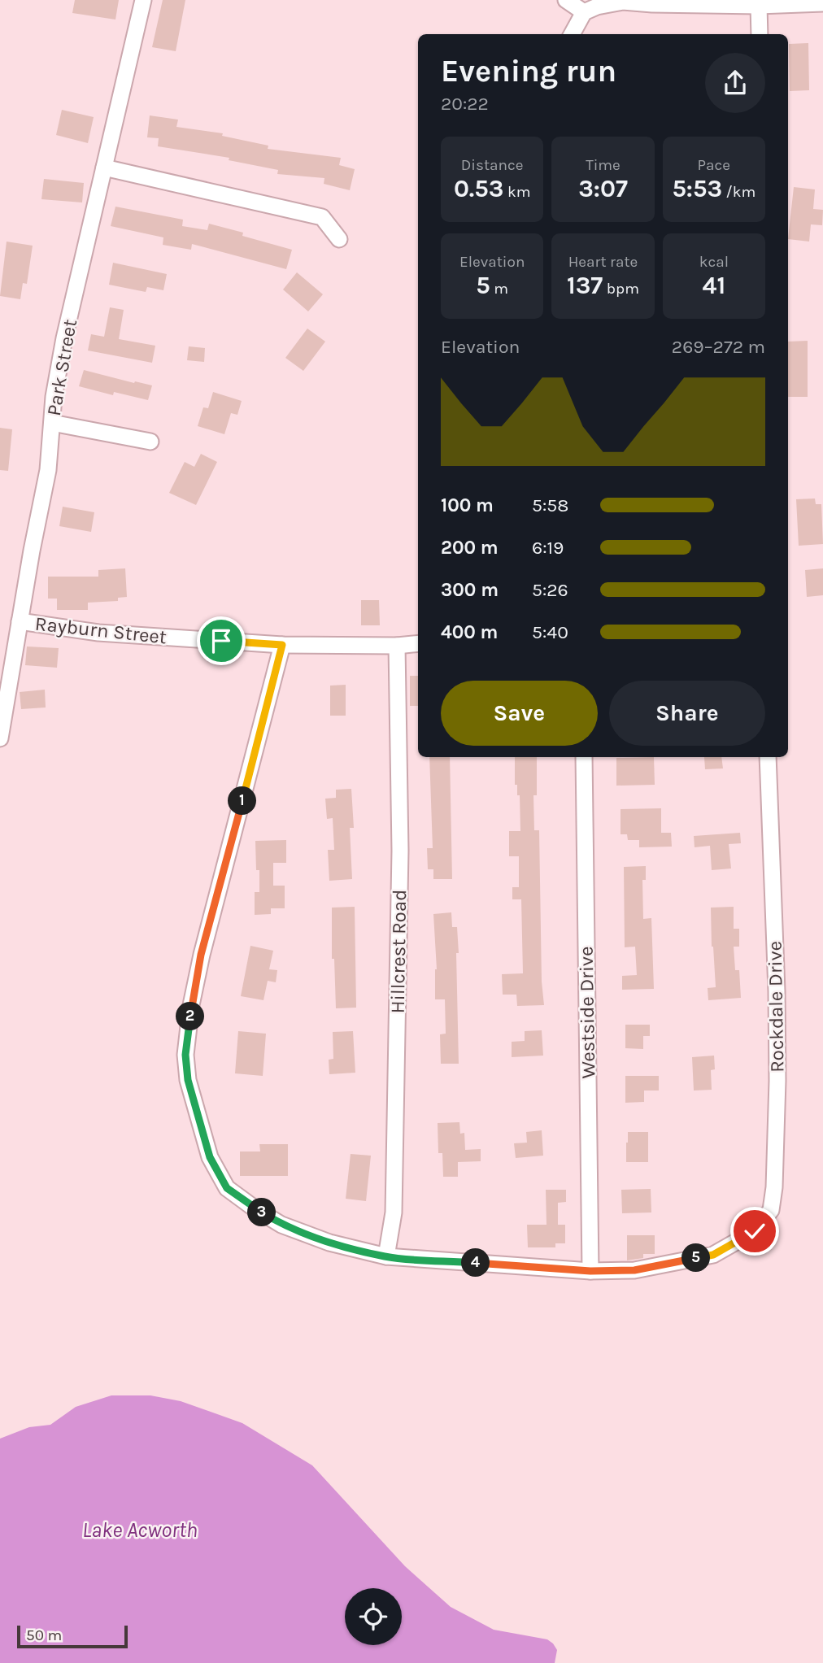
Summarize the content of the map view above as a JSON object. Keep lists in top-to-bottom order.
{
  "streets": {
    "street": [
      "Park Street",
      "Rayburn Street",
      "Hillcrest Road",
      "Rockdale Drive",
      "Westside Drive"
    ]
  },
  "crossings": [
    ["Park Street", "Rayburn Street"],
    ["Rayburn Street", "Hillcrest Road"],
    ["Rayburn Street", "Rockdale Drive"],
    ["Hillcrest Road", "Rockdale Drive"],
    ["Rockdale Drive", "Westside Drive"]
  ],
  "water": ["Lake Acworth"],
  "scale_bar": "50 m",
  "page": {
    "heading": ["Evening run", "20:22"],
    "stats": [
      ["Distance", "0.53 km"],
      ["Time", "3:07"],
      ["Pace", "5:53 /km"],
      ["Elevation", "5 m"],
      ["Heart rate", "137 bpm"],
      ["kcal", "41"]
    ],
    "chart": ["Elevation", "269–272 m"],
    "list": [
      {
        "name": "100 m",
        "note": "5:58"
      },
      {
        "name": "200 m",
        "note": "6:19"
      },
      {
        "name": "300 m",
        "note": "5:26"
      },
      {
        "name": "400 m",
        "note": "5:40"
      }
    ],
    "buttons": ["Save", "Share"],
    "pins": [
      "1",
      "2",
      "3",
      "5",
      "4"
    ],
    "scale": "50 m"
  }
}
